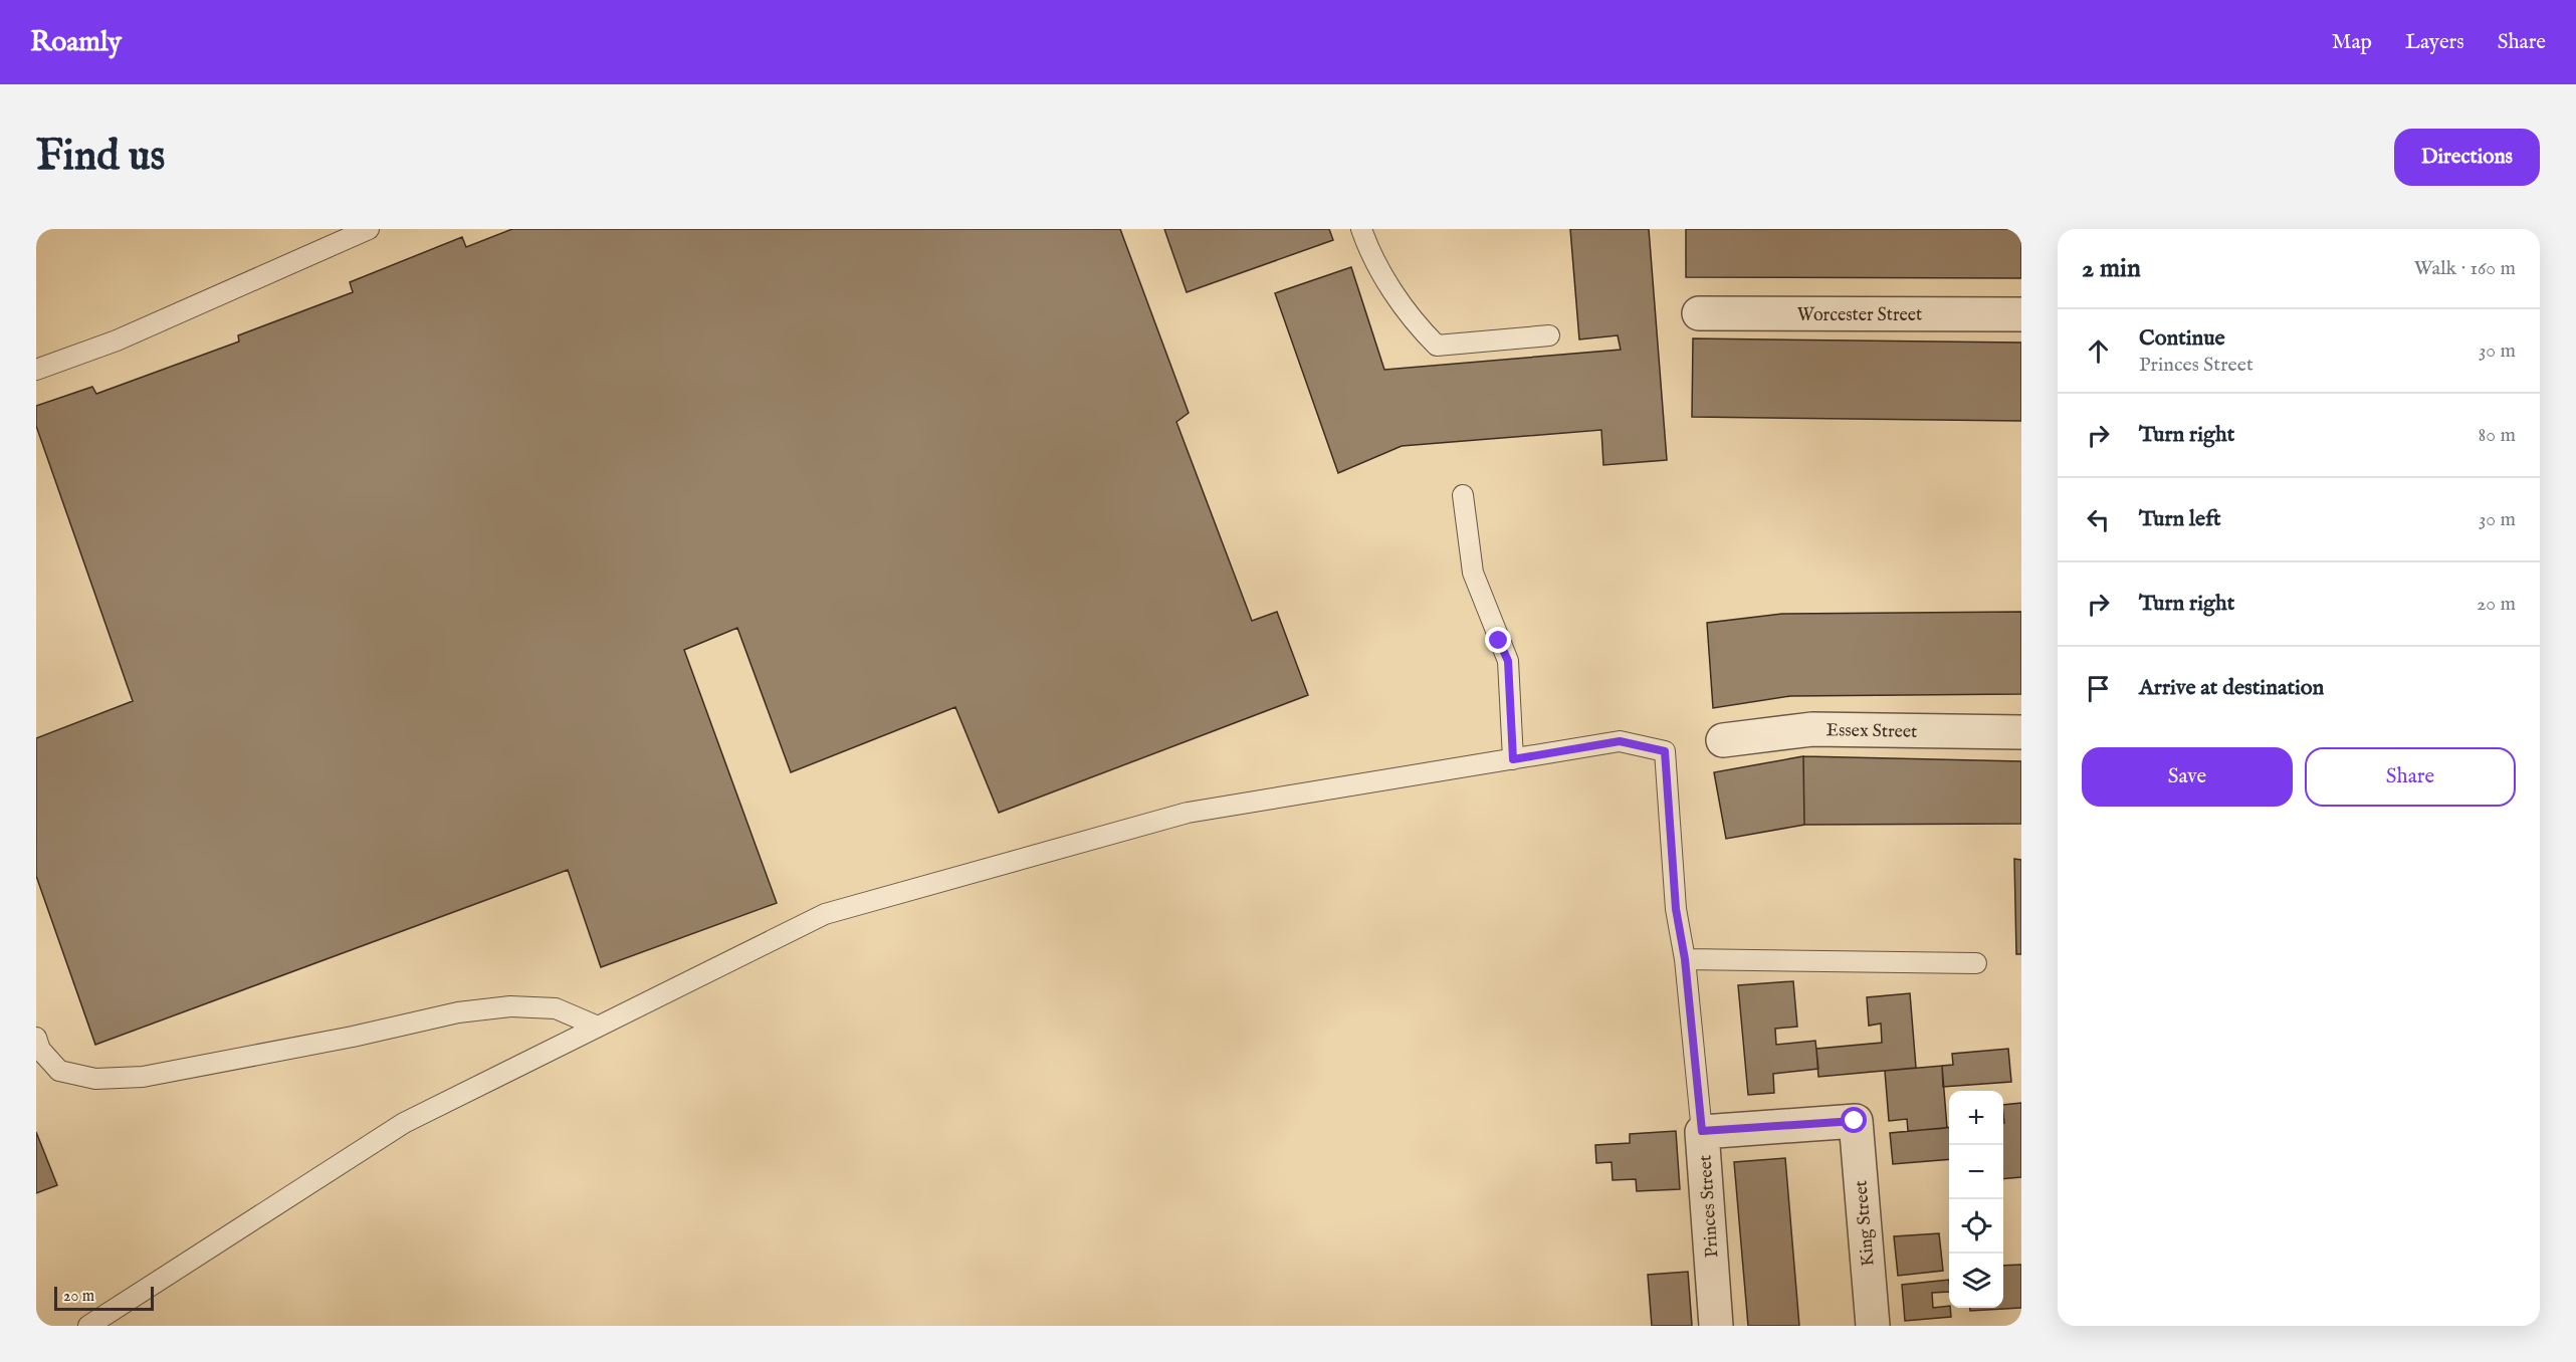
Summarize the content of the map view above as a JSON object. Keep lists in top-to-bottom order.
{
  "streets": {
    "street": [
      "Worcester Street",
      "Essex Street",
      "Princes Street",
      "King Street"
    ]
  },
  "crossings": [
    ["Princes Street", "King Street"]
  ],
  "scale_bar": "20 m",
  "page": {
    "header": "Roamly",
    "nav": ["Map", "Layers", "Share"],
    "buttons": [
      "Directions",
      ["Save", "Share"]
    ],
    "title": "Find us",
    "heading": ["2 min", "Walk · 160 m"],
    "list": [
      ["Continue", "Princes Street", "30 m"],
      ["Turn right", "80 m"],
      ["Turn left", "30 m"],
      ["Turn right", "20 m"],
      "Arrive at destination"
    ],
    "map_buttons": ["+", "−"],
    "scale": "20 m"
  }
}
